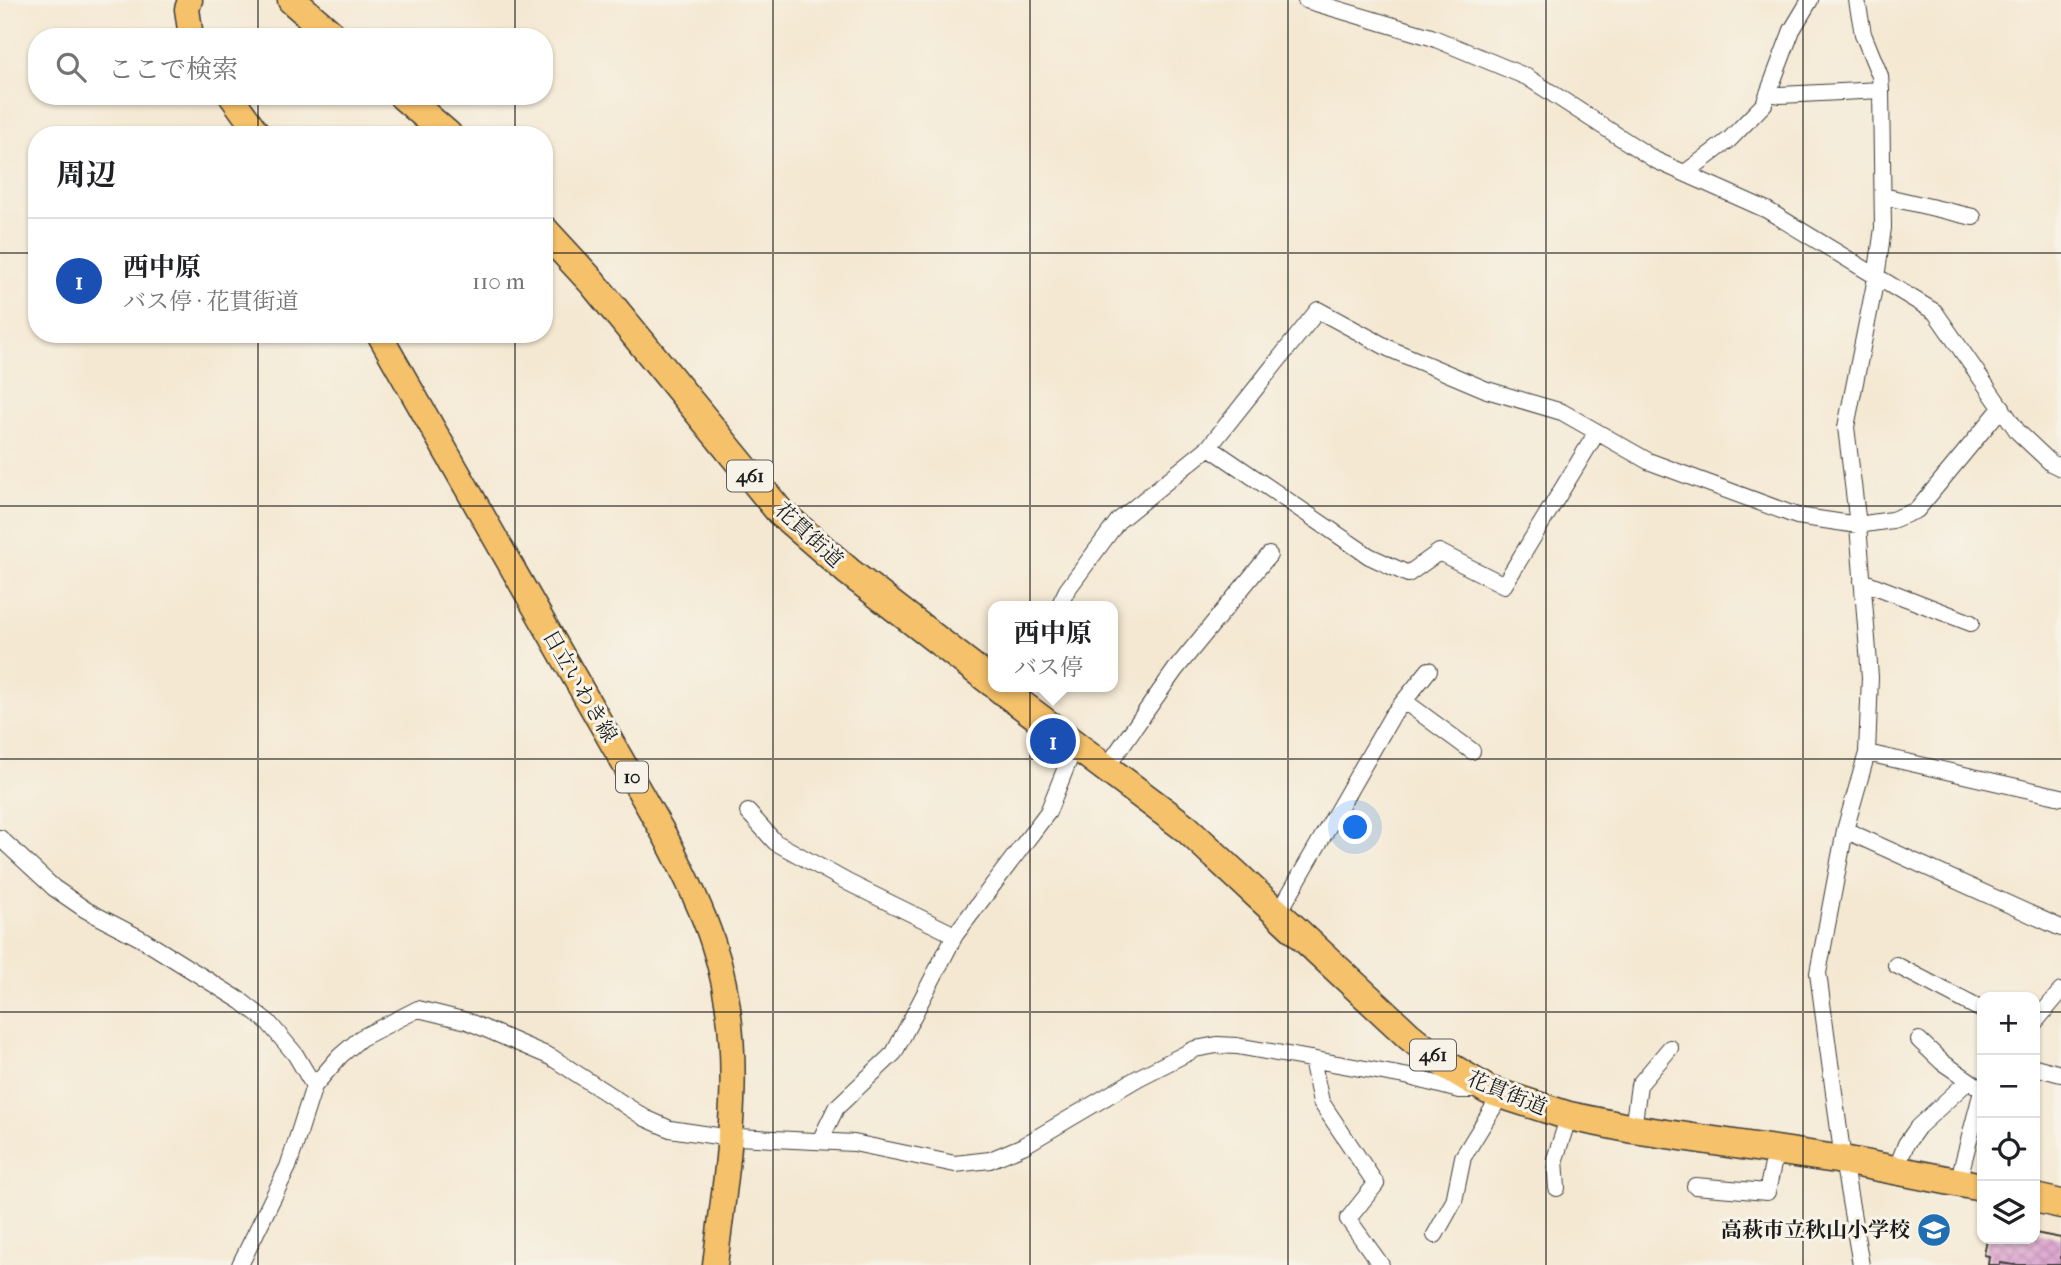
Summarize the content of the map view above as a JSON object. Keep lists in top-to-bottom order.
{
  "streets": {
    "highway": ["461", "花貫街道"],
    "main road": ["日立いわき線", "10"]
  },
  "places": {
    "school or university": ["高萩市立秋山小学校"]
  },
  "page": {
    "search": "ここで検索",
    "heading": "周辺",
    "list": [
      {
        "mark": "1",
        "name": "西中原",
        "note": "バス停 · 花貫街道",
        "value": "110 m"
      }
    ],
    "popup": ["西中原", "バス停"],
    "pins": "1",
    "map_buttons": ["+", "−"]
  }
}
